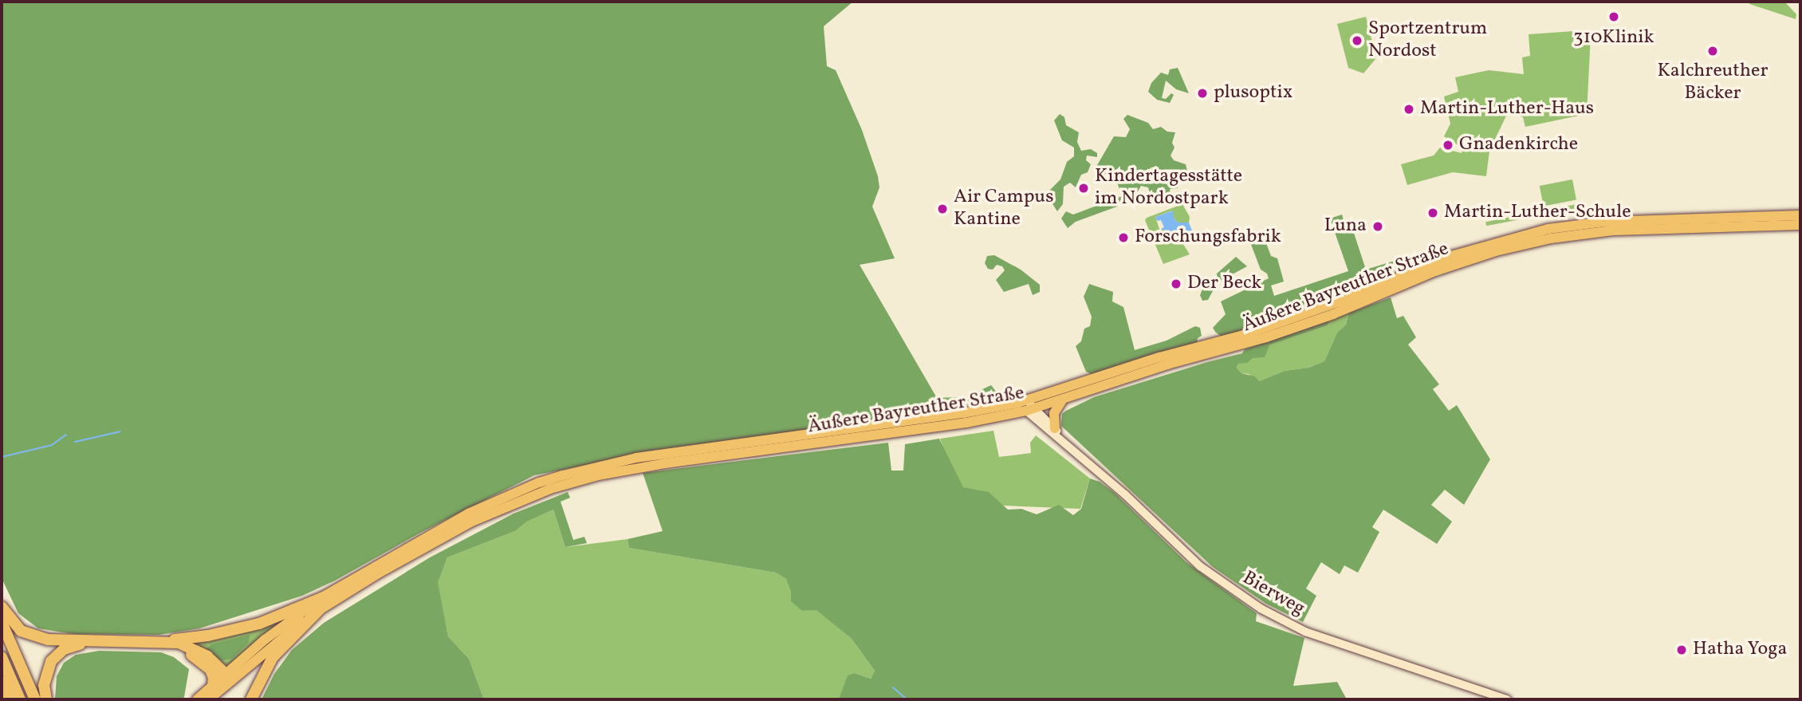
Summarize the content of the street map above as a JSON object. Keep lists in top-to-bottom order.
{
  "streets": {
    "main road": ["Äußere Bayreuther Straße", "Bierweg"]
  },
  "crossings": [
    ["Äußere Bayreuther Straße", "Bierweg"]
  ],
  "places": [
    "310Klinik",
    "Sportzentrum Nordost",
    "Kalchreuther Bäcker",
    "plusoptix",
    "Martin-Luther-Haus",
    "Gnadenkirche",
    "Kindertagesstätte im Nordostpark",
    "Air Campus Kantine",
    "Martin-Luther-Schule",
    "Luna",
    "Forschungsfabrik",
    "Der Beck",
    "Hatha Yoga"
  ]
}
